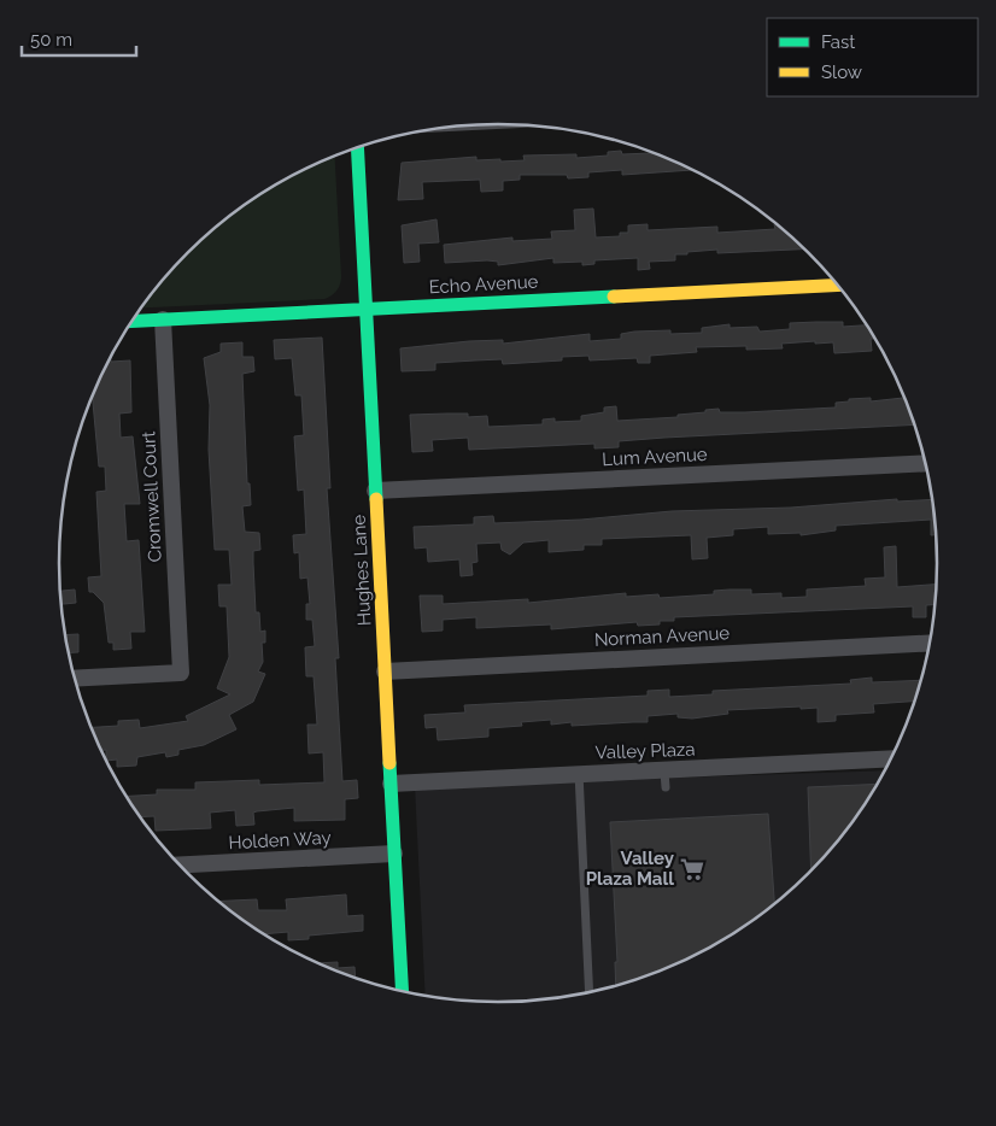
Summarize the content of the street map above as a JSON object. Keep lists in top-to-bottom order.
{
  "streets": {
    "street": [
      "Echo Avenue",
      "Lum Avenue",
      "Cromwell Court",
      "Hughes Lane",
      "Norman Avenue",
      "Valley Plaza",
      "Holden Way"
    ]
  },
  "crossings": [
    ["Echo Avenue", "Cromwell Court"],
    ["Echo Avenue", "Hughes Lane"],
    ["Lum Avenue", "Hughes Lane"],
    ["Hughes Lane", "Norman Avenue"],
    ["Hughes Lane", "Valley Plaza"],
    ["Hughes Lane", "Holden Way"]
  ],
  "places": {
    "supermarket": ["Valley Plaza Mall"]
  },
  "legend": ["Fast", "Slow"],
  "scale_bar": "50 m"
}
